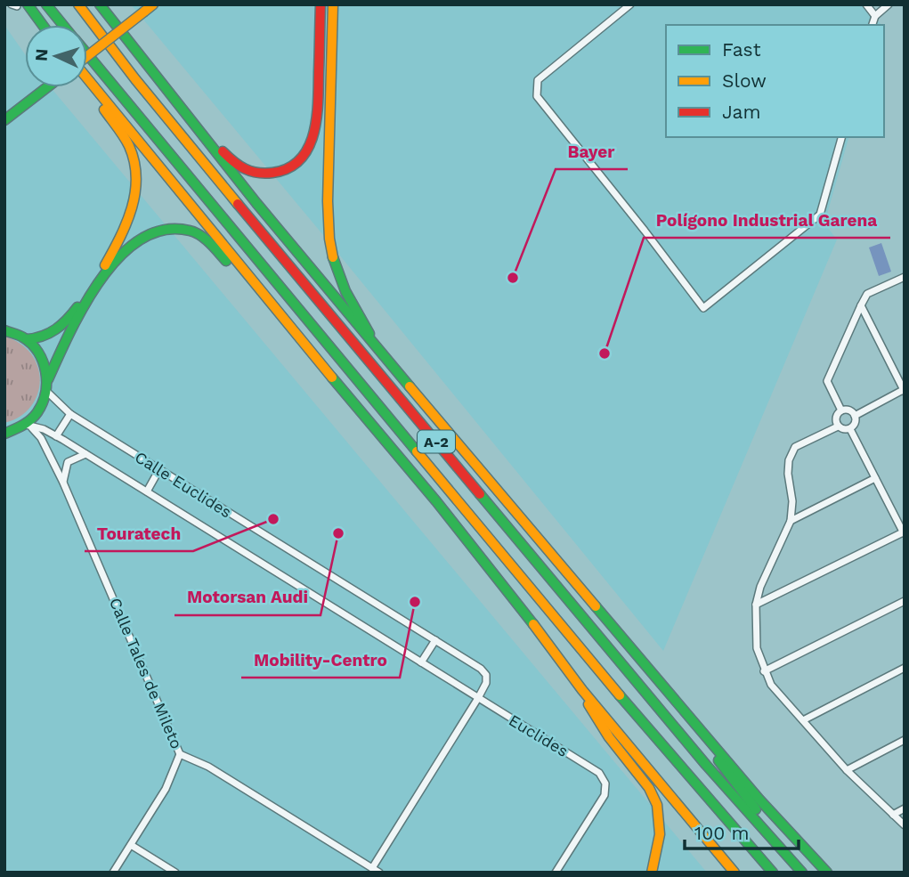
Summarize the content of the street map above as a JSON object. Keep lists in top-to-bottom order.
{
  "streets": {
    "main road": ["A-2"],
    "street": ["Calle Euclides", "Calle Tales de Mileto", "Euclides"]
  },
  "crossings": [
    ["Calle Euclides", "Calle Tales de Mileto"],
    ["Calle Euclides", "Euclides"]
  ],
  "places": [
    "Bayer",
    "Polígono Industrial Garena",
    "Touratech",
    "Motorsan Audi",
    "Mobility-Centro"
  ],
  "legend": ["Fast", "Slow", "Jam"],
  "scale_bar": "100 m",
  "north": "left"
}
